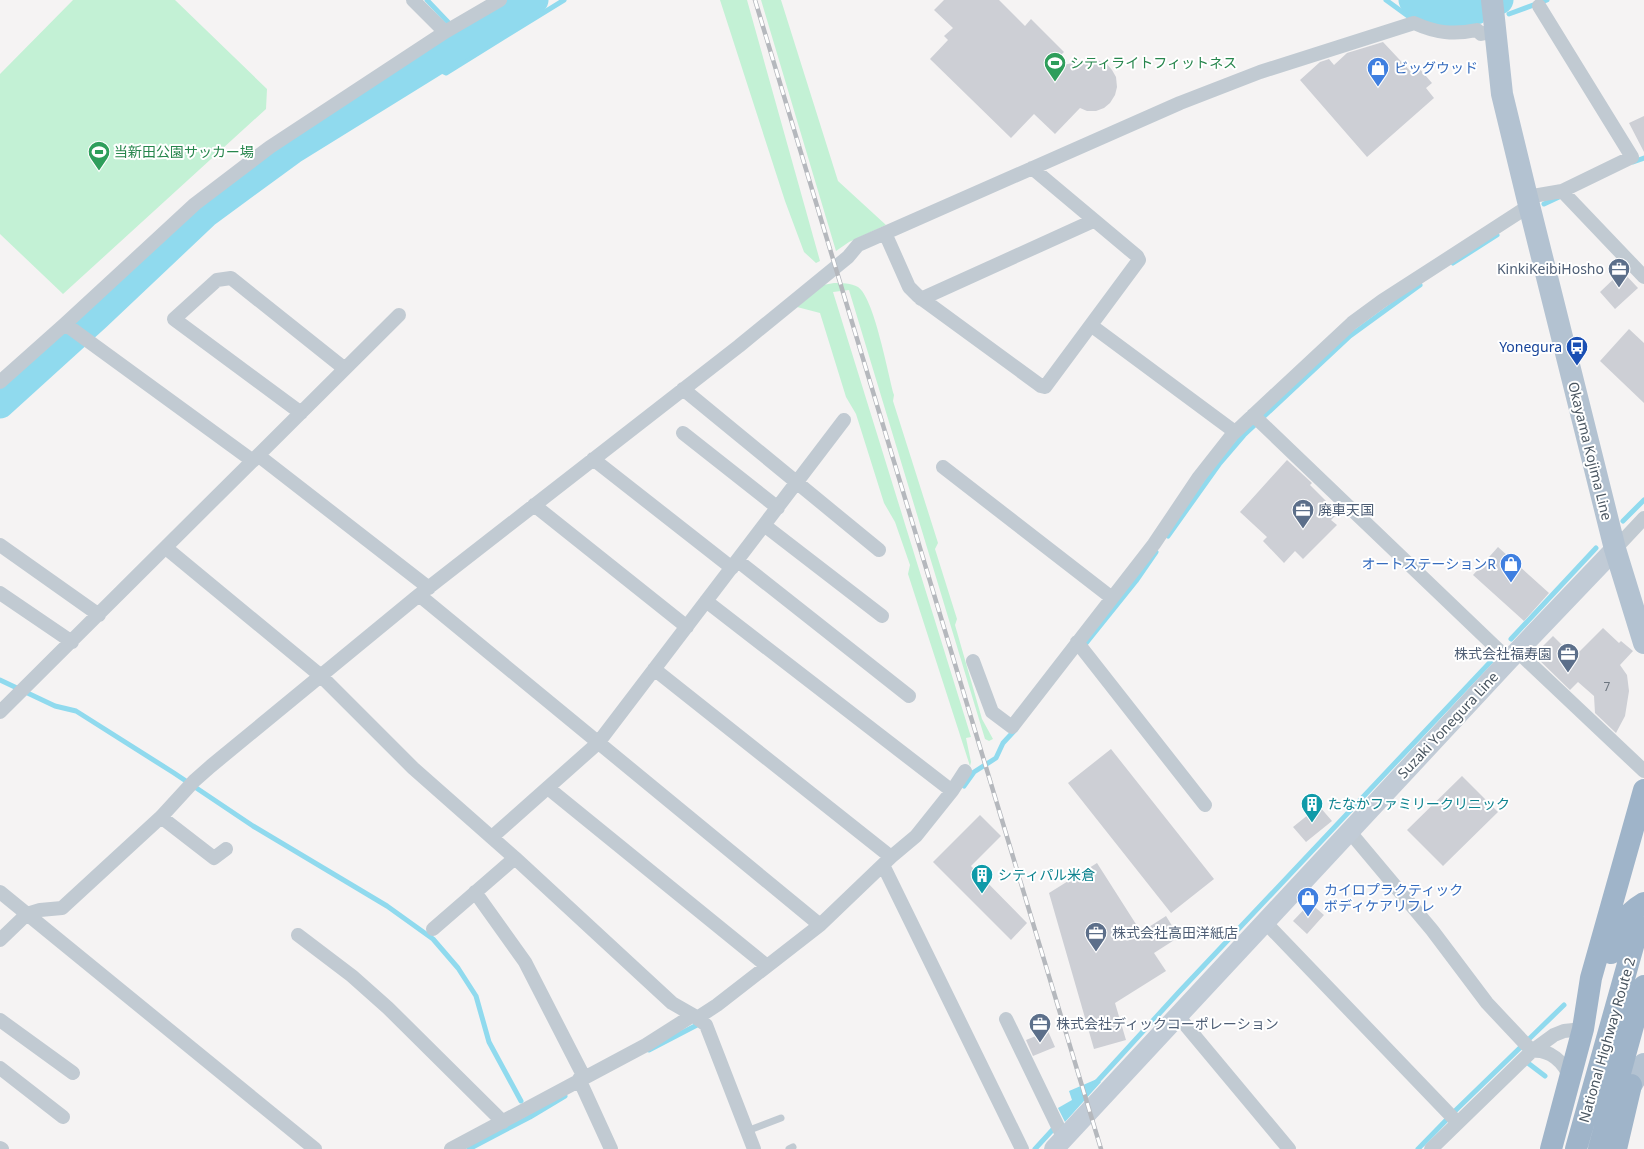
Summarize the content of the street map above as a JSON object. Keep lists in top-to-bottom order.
{
  "streets": {
    "highway": ["National Highway Route 2"],
    "main road": ["Okayama Kojima Line", "Suzaki Yonegura Line"]
  },
  "crossings": [
    ["Okayama Kojima Line", "Suzaki Yonegura Line"]
  ],
  "places": {
    "sports": ["シティライトフィットネス", "当新田公園サッカー場"],
    "shop": ["ビッグウッド", "オートステーションR", "カイロプラクティック ボディケアリフレ"],
    "office": [
      "KinkiKeibiHosho",
      "廃車天国",
      "株式会社福寿園",
      "株式会社高田洋紙店",
      "株式会社ディックコーポレーション"
    ],
    "bus stop": ["Yonegura"],
    "building": ["たなかファミリークリニック", "シティパル米倉"]
  },
  "house_numbers": ["7"]
}
